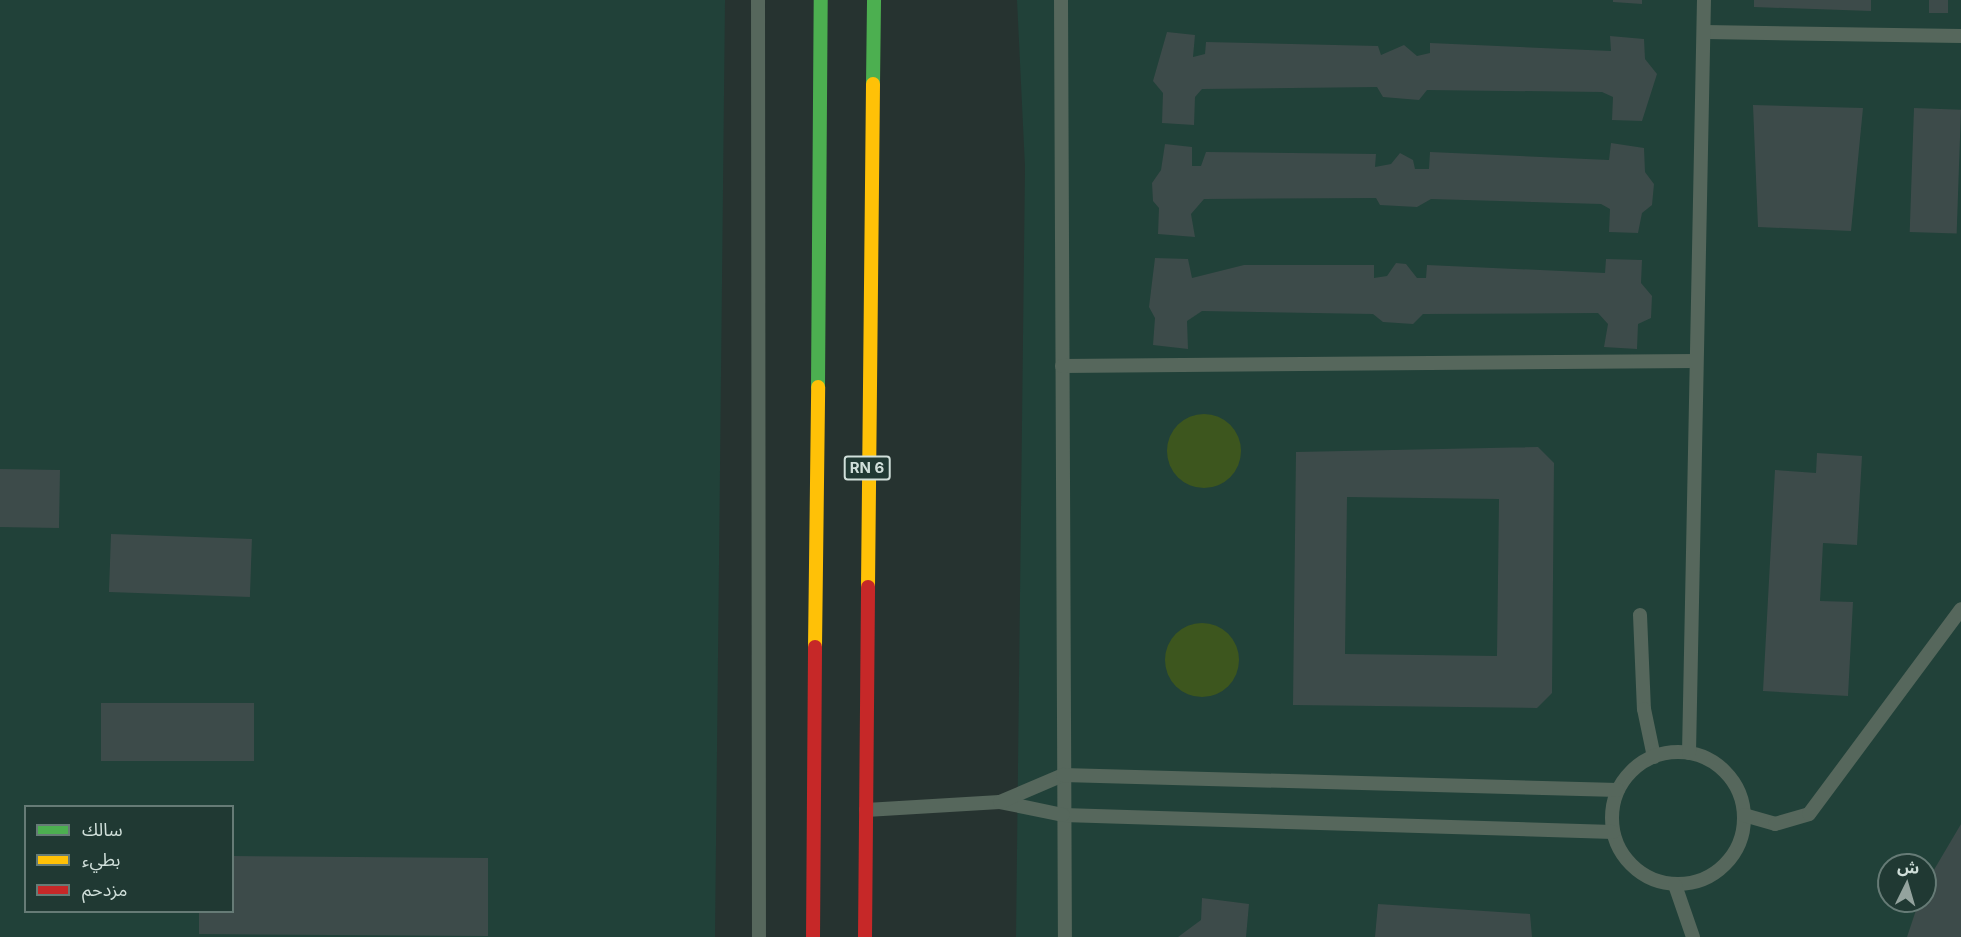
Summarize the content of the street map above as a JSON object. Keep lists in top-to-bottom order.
{
  "streets": {
    "main road": ["RN 6"]
  },
  "legend": ["سالك", "بطيء", "مزدحم"],
  "north": "top"
}
